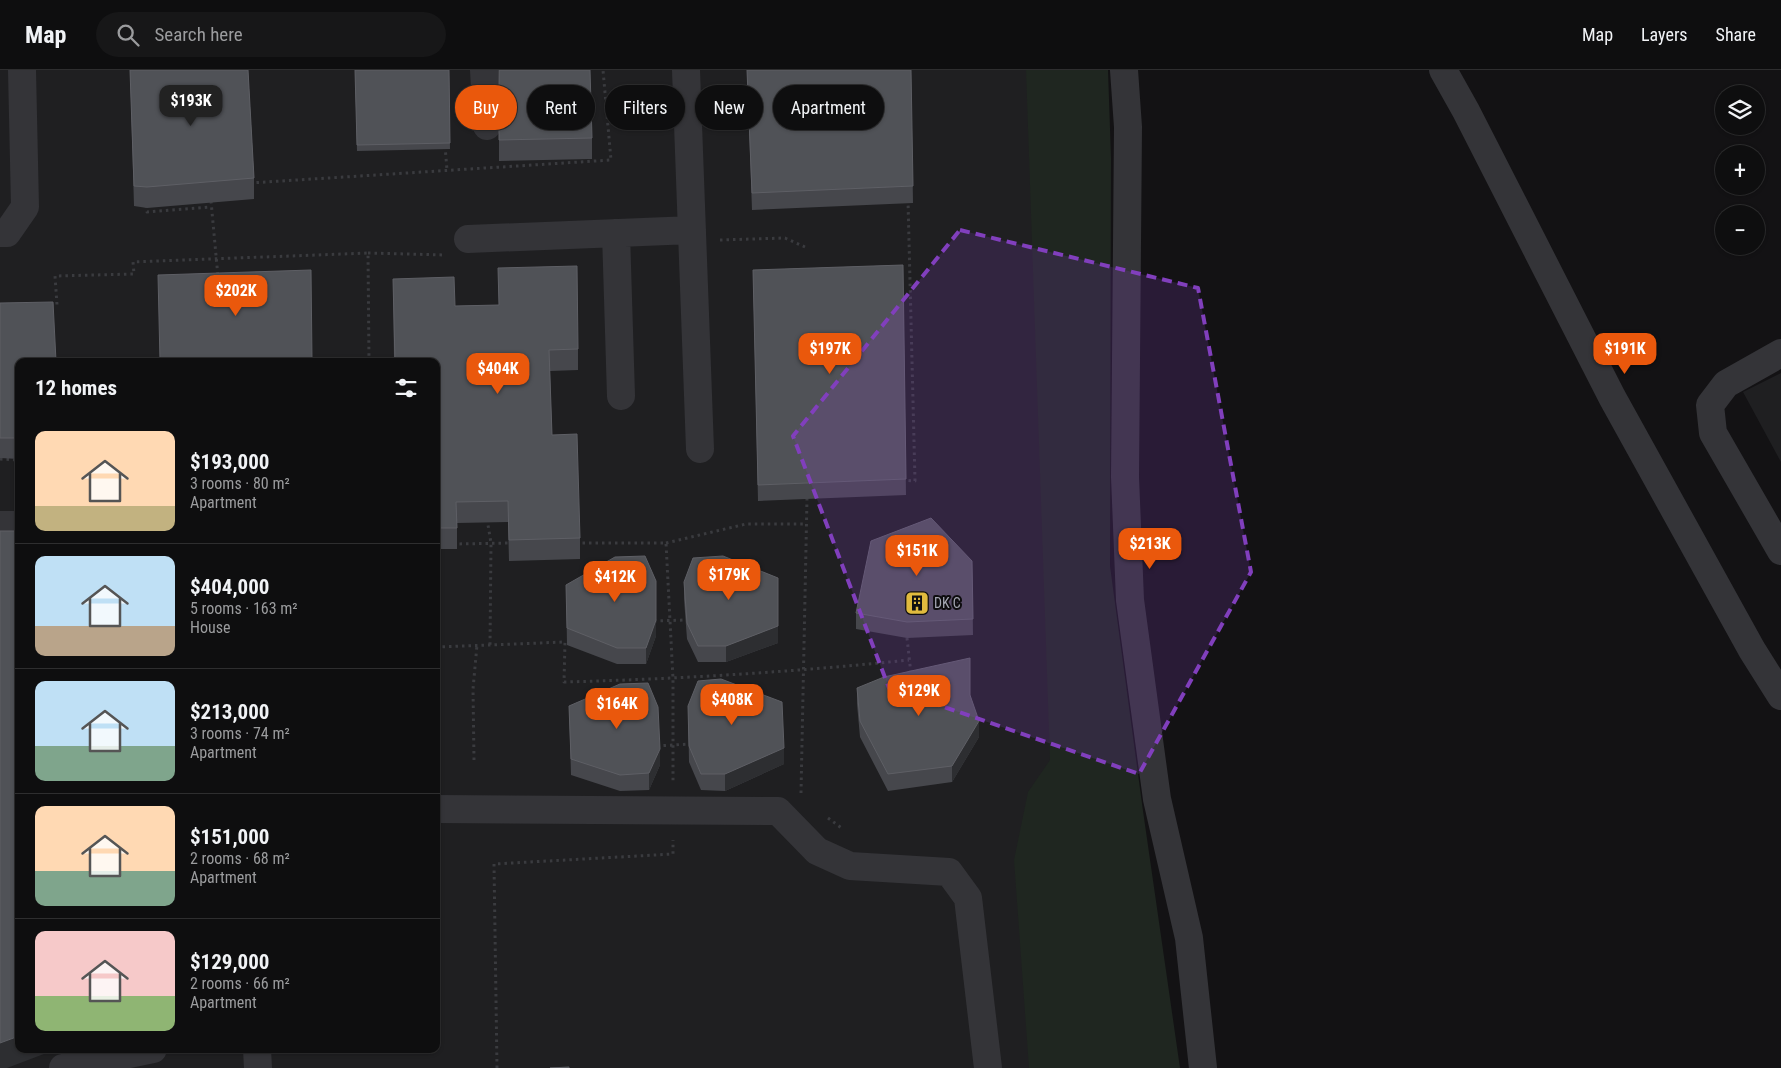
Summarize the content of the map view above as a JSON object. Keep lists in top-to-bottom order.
{
  "places": {
    "building": ["DK C"]
  },
  "page": {
    "header": "Map",
    "search": "Search here",
    "nav": ["Map", "Layers", "Share"],
    "map_buttons": ["+", "−"],
    "price": [
      "$193K",
      "$202K",
      "$197K",
      "$191K",
      "$404K",
      "$213K",
      "$151K",
      "$179K",
      "$412K",
      "$129K",
      "$408K",
      "$164K"
    ],
    "chip": [
      "Buy",
      "Rent",
      "Filters",
      "New",
      "Apartment"
    ],
    "heading": "12 homes",
    "list": [
      {
        "name": "$193,000",
        "note": "3 rooms · 80 m² · Apartment"
      },
      {
        "name": "$404,000",
        "note": "5 rooms · 163 m² · House"
      },
      {
        "name": "$213,000",
        "note": "3 rooms · 74 m² · Apartment"
      },
      {
        "name": "$151,000",
        "note": "2 rooms · 68 m² · Apartment"
      },
      {
        "name": "$129,000",
        "note": "2 rooms · 66 m² · Apartment"
      }
    ]
  }
}
